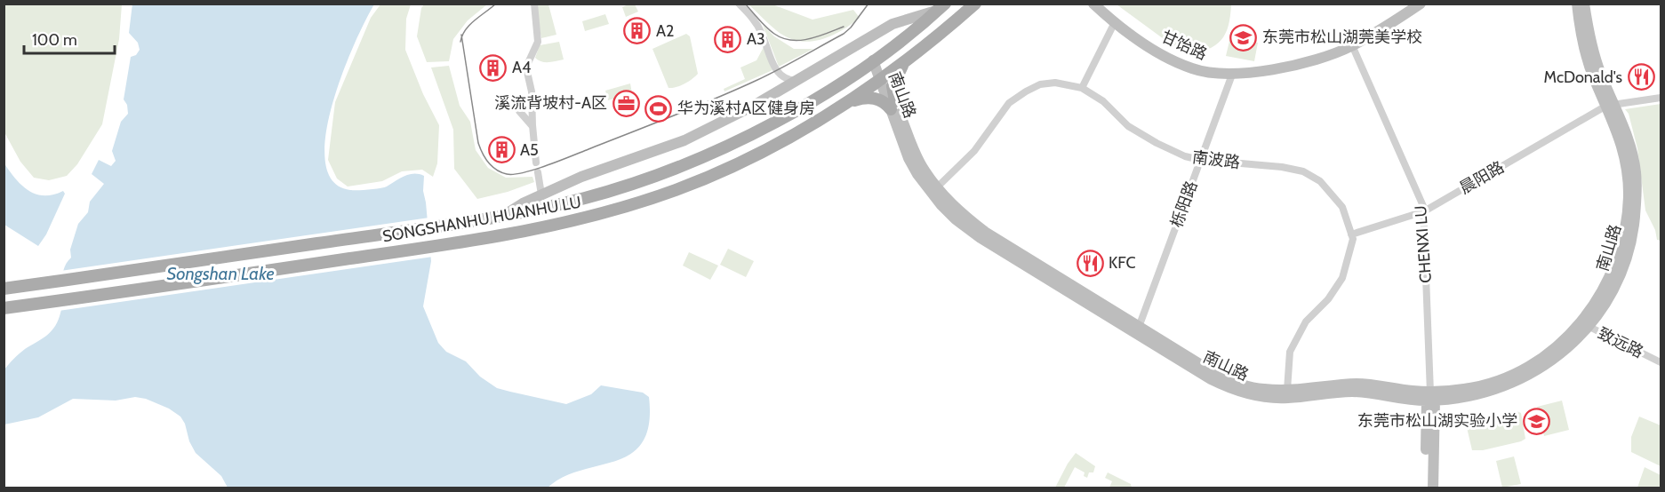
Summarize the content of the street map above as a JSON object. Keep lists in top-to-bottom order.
{
  "streets": {
    "main road": ["甘饴路", "南山路", "SONGSHANHU HUANHU LU"],
    "street": [
      "南波路",
      "晨阳路",
      "栎阳路",
      "CHENXI LU",
      "致远路"
    ]
  },
  "crossings": [
    ["甘饴路", "栎阳路"],
    ["甘饴路", "CHENXI LU"],
    ["南山路", "南波路"],
    ["南山路", "晨阳路"],
    ["南山路", "栎阳路"],
    ["南山路", "SONGSHANHU HUANHU LU"],
    ["南山路", "CHENXI LU"],
    ["南山路", "致远路"],
    ["南波路", "晨阳路"],
    ["南波路", "栎阳路"],
    ["晨阳路", "CHENXI LU"]
  ],
  "water": ["Songshan Lake"],
  "places": {
    "building": [
      "A2",
      "A3",
      "A4",
      "A5"
    ],
    "school or university": ["东莞市松山湖莞美学校", "东莞市松山湖实验小学"],
    "restaurant": ["McDonald's", "KFC"],
    "office": ["溪流背坡村-A区"],
    "sports": ["华为溪村A区健身房"]
  },
  "scale_bar": "100 m"
}
